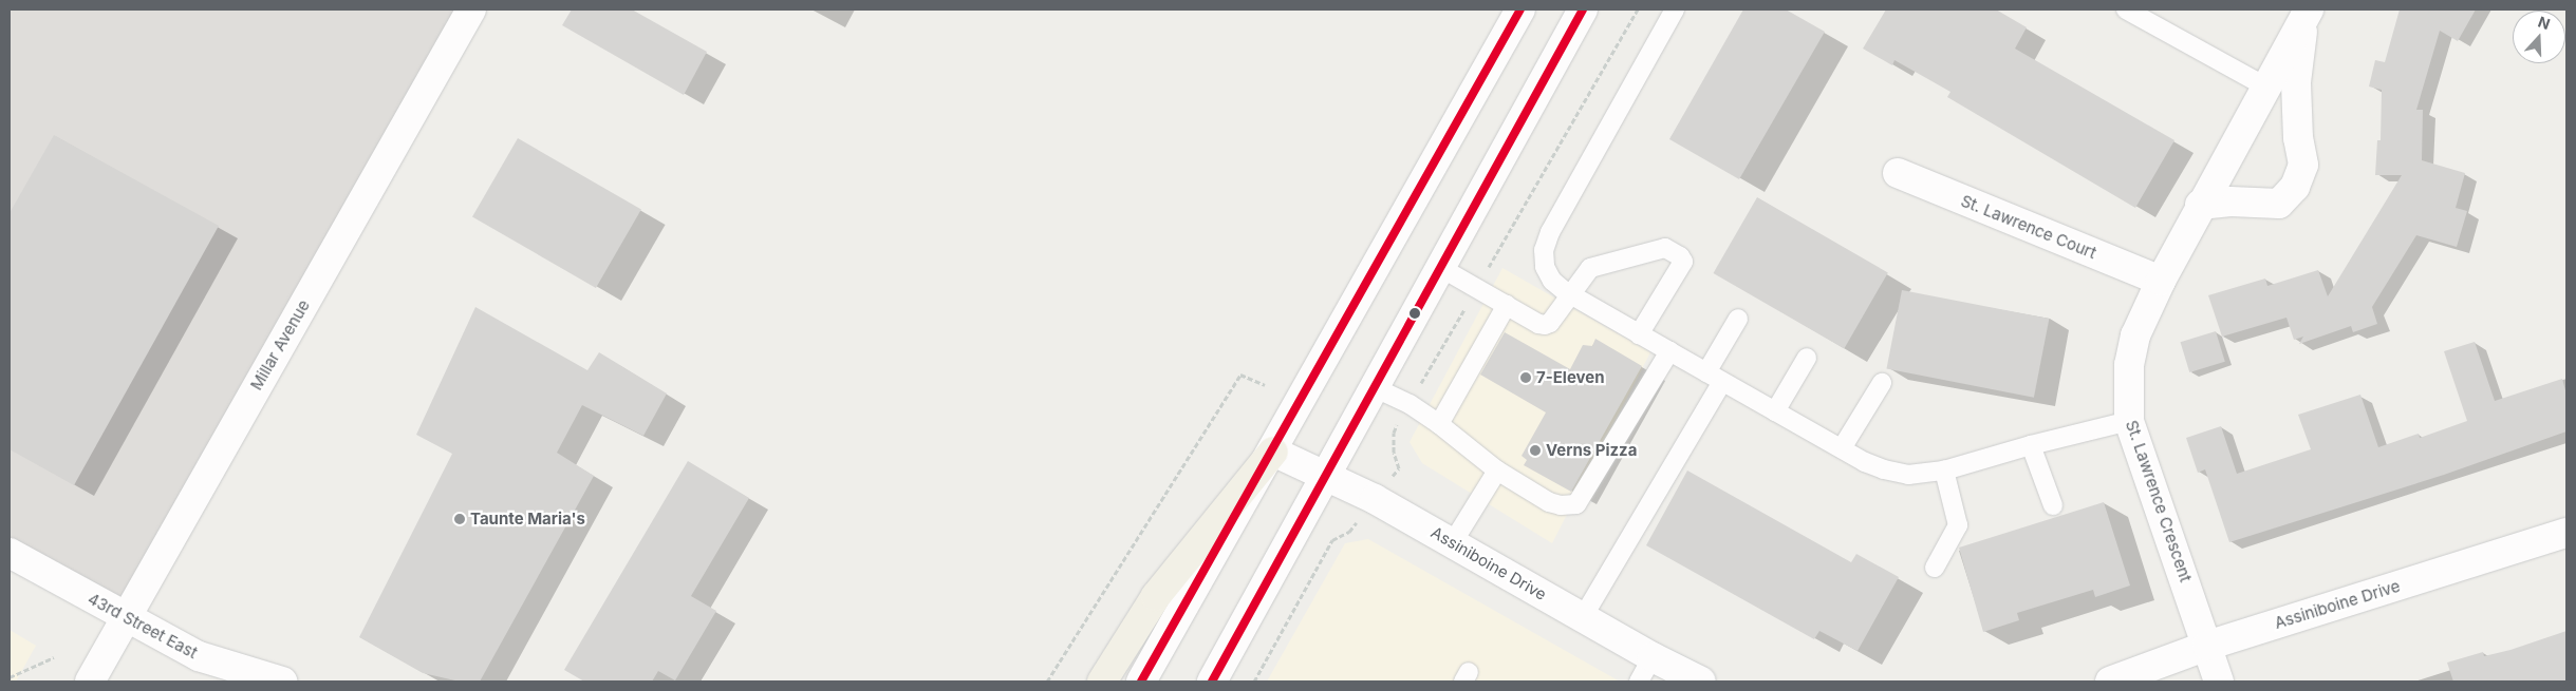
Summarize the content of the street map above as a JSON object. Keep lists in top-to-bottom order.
{
  "streets": {
    "street": [
      "St. Lawrence Court",
      "Millar Avenue",
      "St. Lawrence Crescent",
      "Assiniboine Drive",
      "43rd Street East"
    ]
  },
  "crossings": [
    ["St. Lawrence Court", "St. Lawrence Crescent"],
    ["Millar Avenue", "43rd Street East"],
    ["St. Lawrence Crescent", "Assiniboine Drive"]
  ],
  "places": ["7-Eleven", "Verns Pizza", "Taunte Maria's"],
  "north": "top"
}
